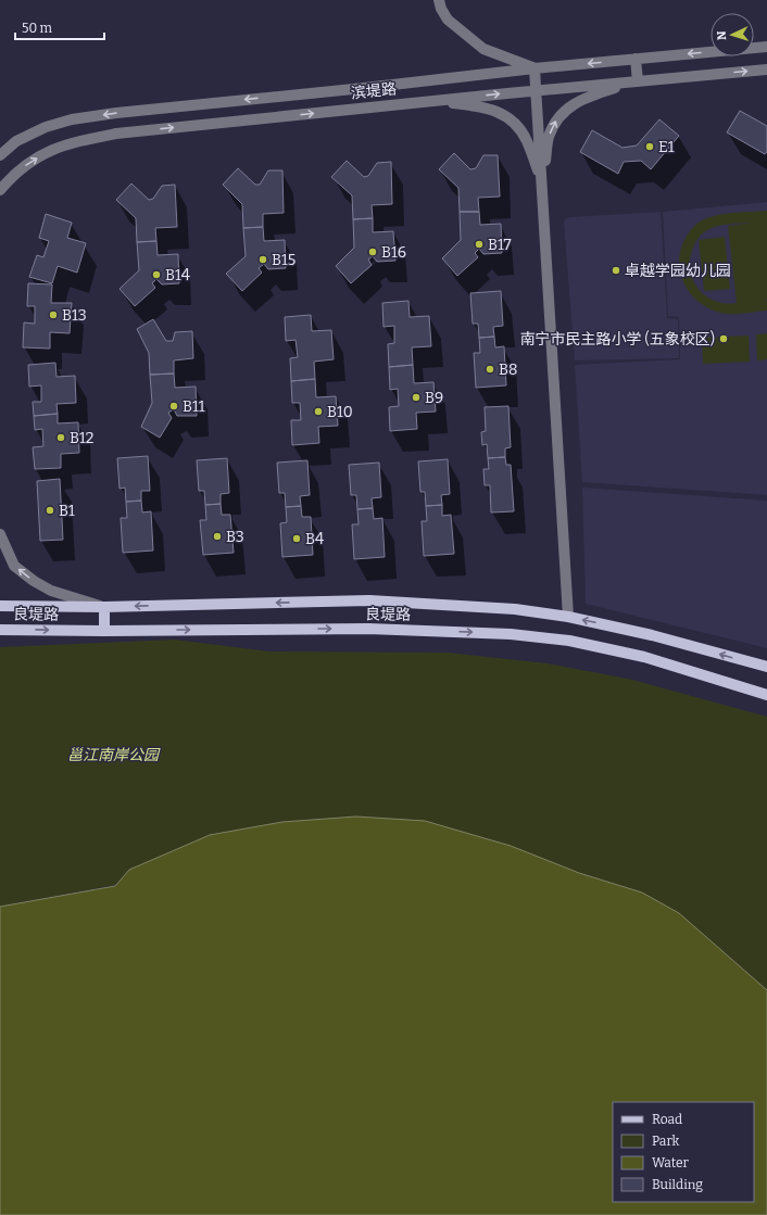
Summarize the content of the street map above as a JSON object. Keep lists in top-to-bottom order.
{
  "streets": {
    "main road": ["良堤路"],
    "street": ["滨堤路"]
  },
  "parks": ["邕江南岸公园"],
  "places": [
    "E1",
    "B17",
    "B16",
    "B15",
    "卓越学园幼儿园",
    "B14",
    "B13",
    "南宁市民主路小学 (五象校区)",
    "B8",
    "B9",
    "B11",
    "B10",
    "B12",
    "B1",
    "B3",
    "B4"
  ],
  "legend": [
    "Road",
    "Park",
    "Water",
    "Building"
  ],
  "scale_bar": "50 m",
  "north": "left"
}
